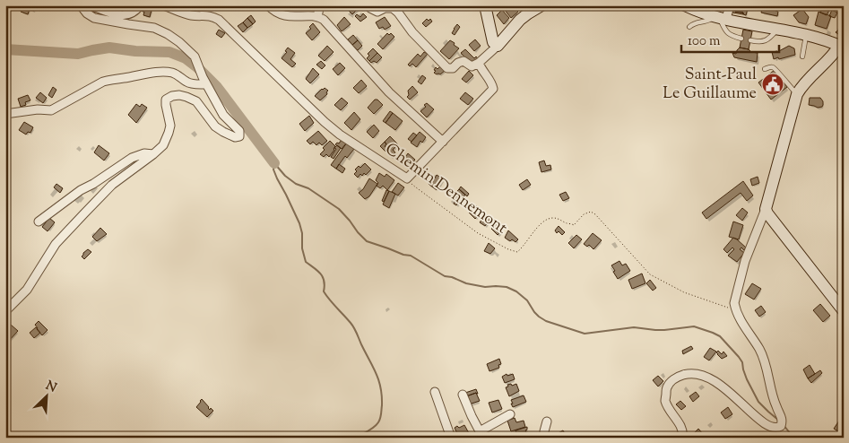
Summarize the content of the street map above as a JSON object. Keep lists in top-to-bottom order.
{
  "streets": {
    "street": ["Chemin Dennemont"]
  },
  "places": {
    "public building": ["Saint-Paul Le Guillaume"]
  },
  "scale_bar": "100 m",
  "north": "top right"
}
